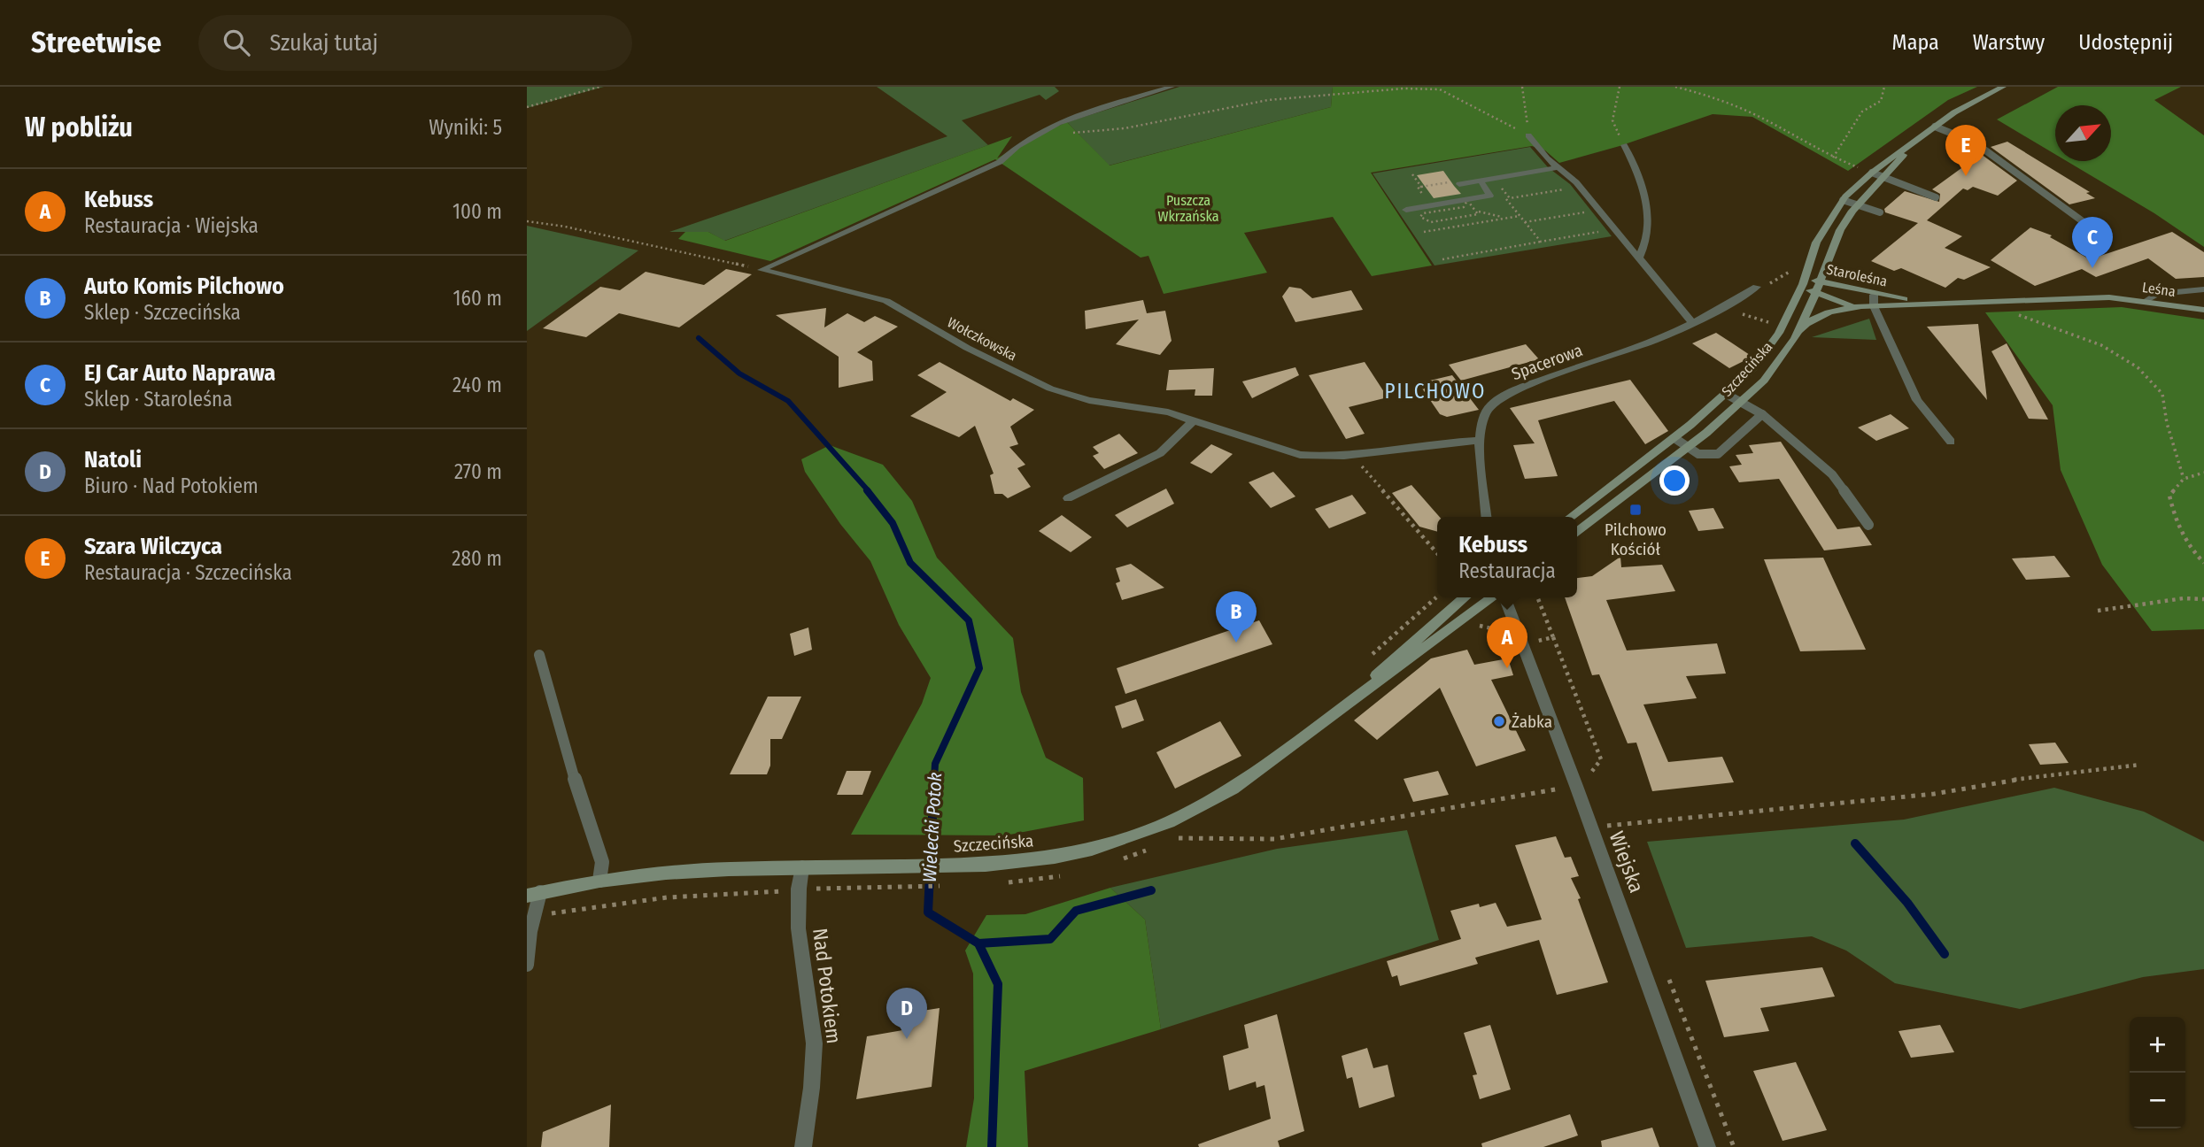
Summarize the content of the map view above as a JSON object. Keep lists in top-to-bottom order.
{
  "streets": {
    "main road": ["Staroleśna", "Leśna", "Szczecińska"],
    "street": [
      "Wołczkowska",
      "Spacerowa",
      "Wiejska",
      "Nad Potokiem"
    ]
  },
  "crossings": [
    ["Staroleśna", "Leśna"],
    ["Staroleśna", "Szczecińska"],
    ["Wołczkowska", "Spacerowa"],
    ["Szczecińska", "Nad Potokiem"]
  ],
  "districts": ["PILCHOWO"],
  "water": ["Wielecki Potok"],
  "parks": ["Puszcza Wkrzańska"],
  "places": {
    "transit": ["Pilchowo Kościół"],
    "other": ["Żabka"]
  },
  "north": "top right",
  "page": {
    "header": "Streetwise",
    "search": "Szukaj tutaj",
    "nav": ["Mapa", "Warstwy", "Udostępnij"],
    "heading": ["W pobliżu", "Wyniki: 5"],
    "pins": [
      "E",
      "C",
      "B",
      "A",
      "D"
    ],
    "list": [
      {
        "mark": "A",
        "name": "Kebuss",
        "note": "Restauracja · Wiejska",
        "value": "100 m"
      },
      {
        "mark": "B",
        "name": "Auto Komis Pilchowo",
        "note": "Sklep · Szczecińska",
        "value": "160 m"
      },
      {
        "mark": "C",
        "name": "EJ Car Auto Naprawa",
        "note": "Sklep · Staroleśna",
        "value": "240 m"
      },
      {
        "mark": "D",
        "name": "Natoli",
        "note": "Biuro · Nad Potokiem",
        "value": "270 m"
      },
      {
        "mark": "E",
        "name": "Szara Wilczyca",
        "note": "Restauracja · Szczecińska",
        "value": "280 m"
      }
    ],
    "popup": ["Kebuss", "Restauracja"],
    "map_buttons": ["+", "−"]
  }
}
